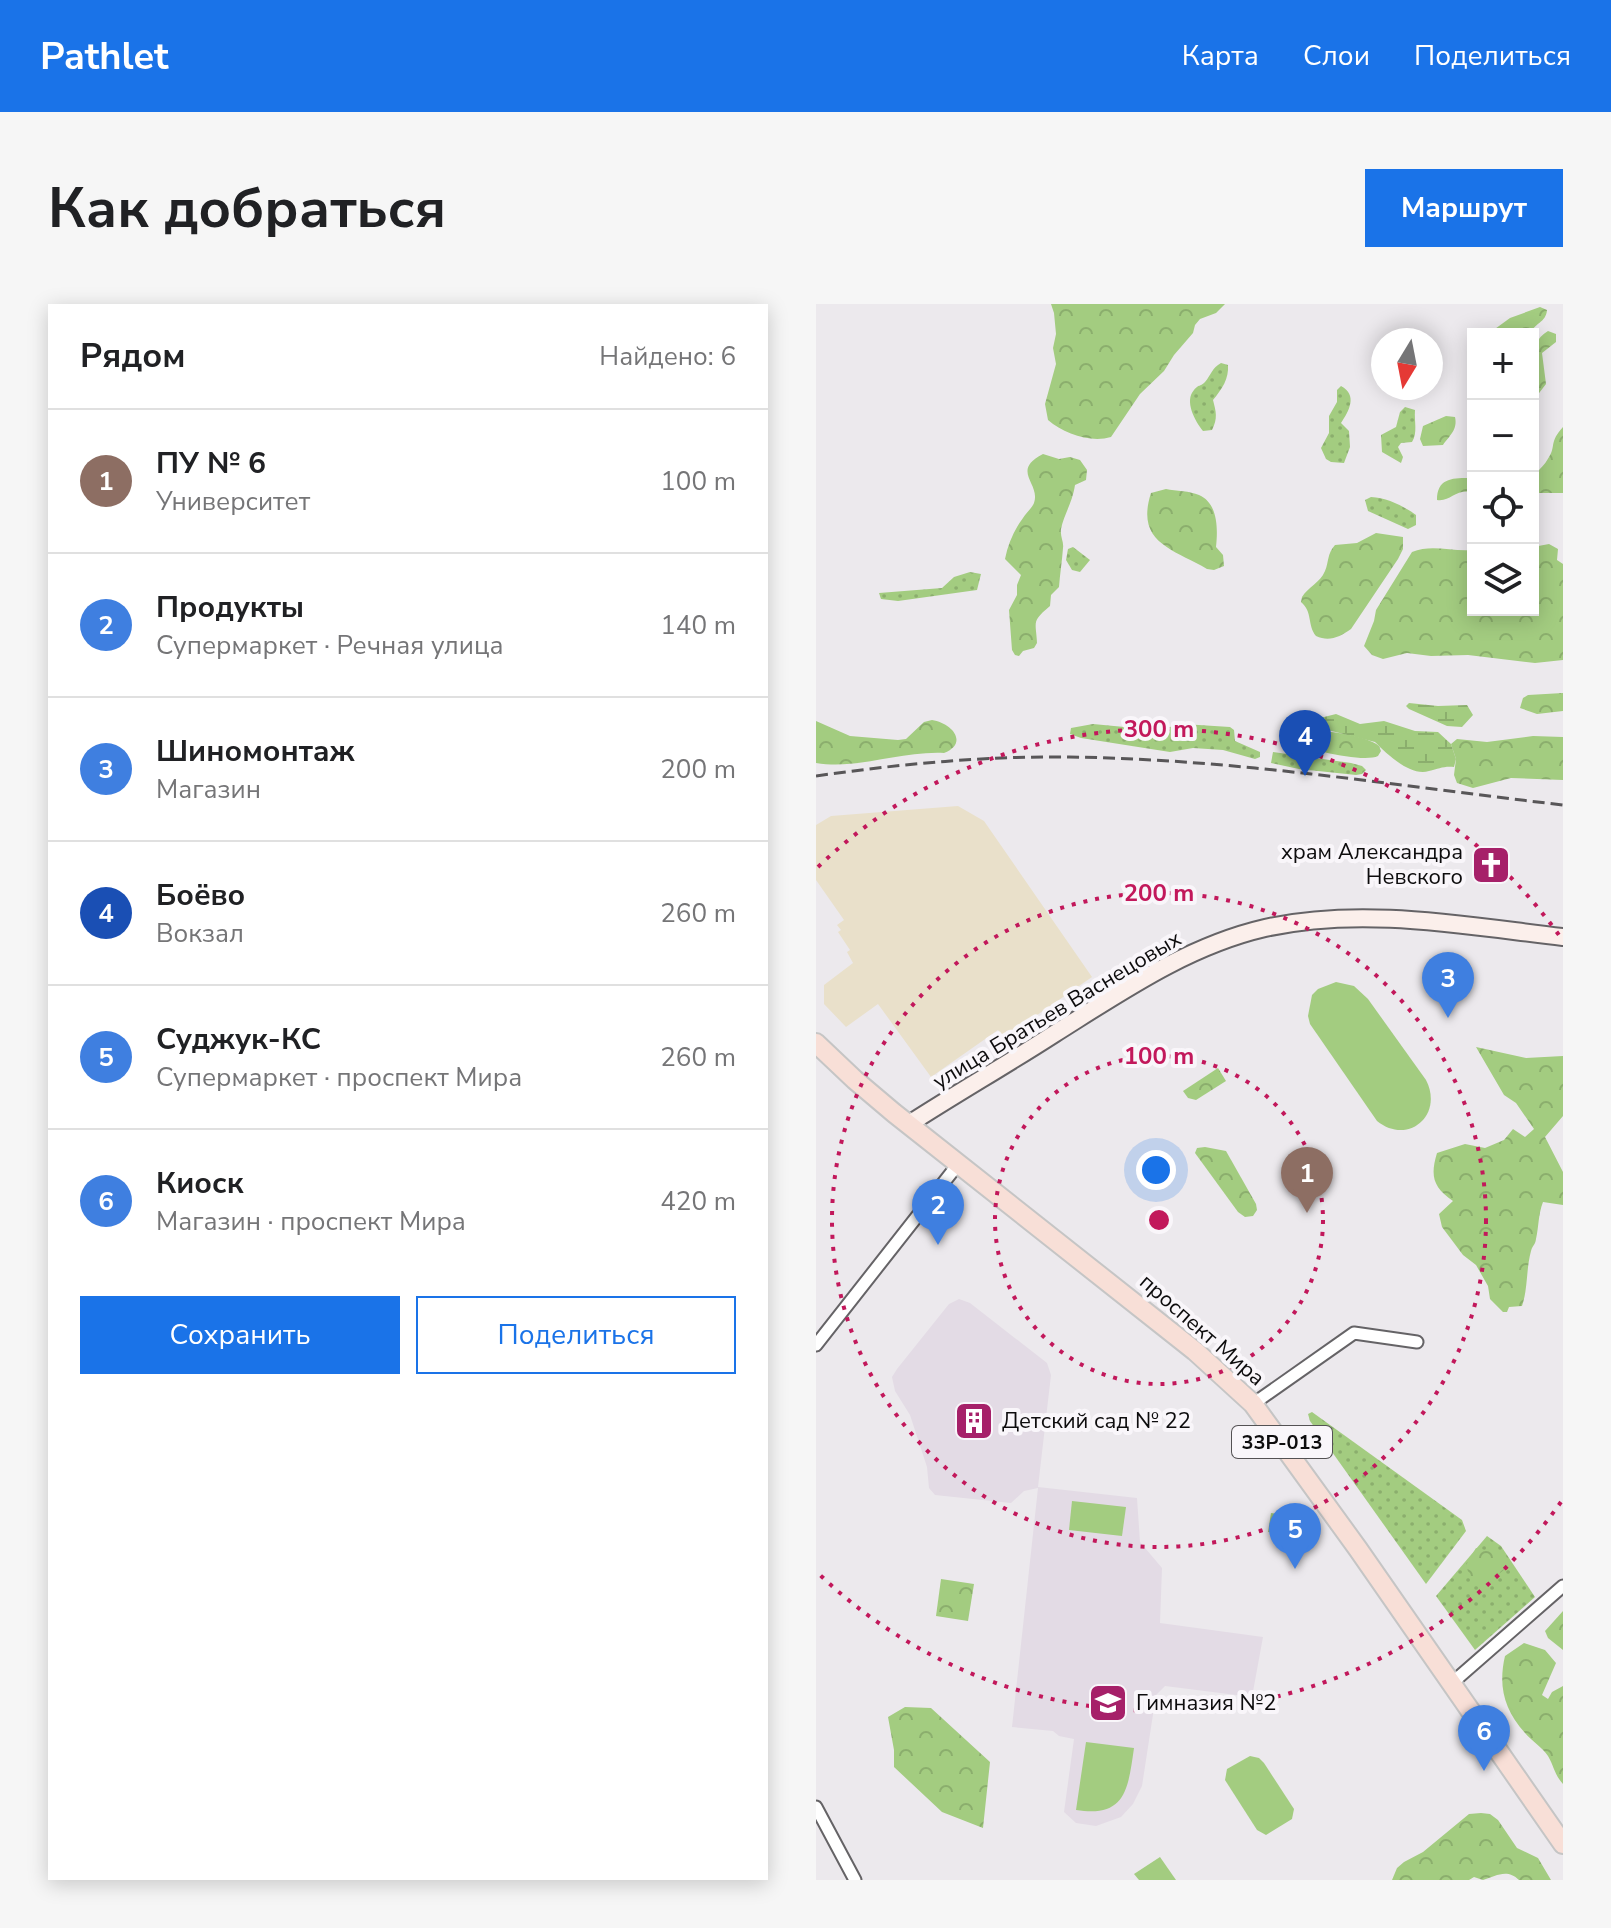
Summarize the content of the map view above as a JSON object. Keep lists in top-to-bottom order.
{
  "streets": {
    "main road": ["улица Братьев Васнецовых", "проспект Мира", "33Р-013"]
  },
  "crossings": [
    ["улица Братьев Васнецовых", "проспект Мира"]
  ],
  "places": {
    "church": ["храм Александра Невского"],
    "building": ["Детский сад № 22"],
    "school or university": ["Гимназия №2"]
  },
  "north": "bottom",
  "page": {
    "header": "Pathlet",
    "nav": ["Карта", "Слои", "Поделиться"],
    "buttons": [
      "Маршрут",
      ["Сохранить", "Поделиться"]
    ],
    "title": "Как добраться",
    "heading": ["Рядом", "Найдено: 6"],
    "map_buttons": ["+", "−"],
    "list": [
      {
        "mark": "1",
        "name": "ПУ № 6",
        "note": "Университет",
        "value": "100 m"
      },
      {
        "mark": "2",
        "name": "Продукты",
        "note": "Супермаркет · Речная улица",
        "value": "140 m"
      },
      {
        "mark": "3",
        "name": "Шиномонтаж",
        "note": "Магазин",
        "value": "200 m"
      },
      {
        "mark": "4",
        "name": "Боёво",
        "note": "Вокзал",
        "value": "260 m"
      },
      {
        "mark": "5",
        "name": "Суджук-КС",
        "note": "Супермаркет · проспект Мира",
        "value": "260 m"
      },
      {
        "mark": "6",
        "name": "Киоск",
        "note": "Магазин · проспект Мира",
        "value": "420 m"
      }
    ],
    "pins": [
      "4",
      "3",
      "1",
      "2",
      "5",
      "6"
    ]
  },
  "rings": ["300 m", "200 m", "100 m"]
}
